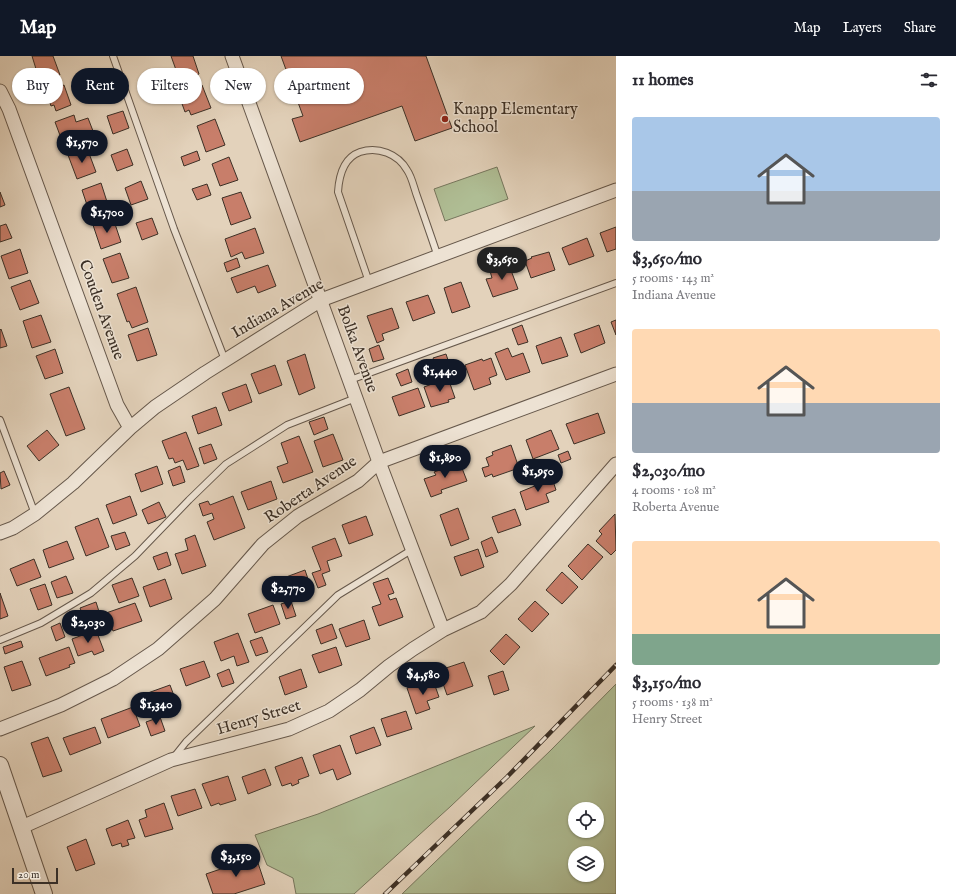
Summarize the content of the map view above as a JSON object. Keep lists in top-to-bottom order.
{
  "streets": {
    "street": [
      "Indiana Avenue",
      "Couden Avenue",
      "Bolka Avenue",
      "Roberta Avenue",
      "Henry Street"
    ]
  },
  "crossings": [
    ["Indiana Avenue", "Couden Avenue"],
    ["Indiana Avenue", "Bolka Avenue"],
    ["Bolka Avenue", "Roberta Avenue"],
    ["Bolka Avenue", "Henry Street"]
  ],
  "places": ["Knapp Elementary School"],
  "scale_bar": "20 m",
  "page": {
    "header": "Map",
    "nav": ["Map", "Layers", "Share"],
    "heading": "11 homes",
    "chip": [
      "Buy",
      "Rent",
      "Filters",
      "New",
      "Apartment"
    ],
    "list": [
      {
        "name": "$3,650/mo",
        "note": "5 rooms · 143 m² · Indiana Avenue"
      },
      {
        "name": "$2,030/mo",
        "note": "4 rooms · 108 m² · Roberta Avenue"
      },
      {
        "name": "$3,150/mo",
        "note": "5 rooms · 138 m² · Henry Street"
      }
    ],
    "price": [
      "$1,570",
      "$1,700",
      "$3,650",
      "$1,440",
      "$1,890",
      "$1,950",
      "$2,770",
      "$2,030",
      "$4,580",
      "$1,340",
      "$3,150"
    ],
    "scale": "20 m"
  }
}
